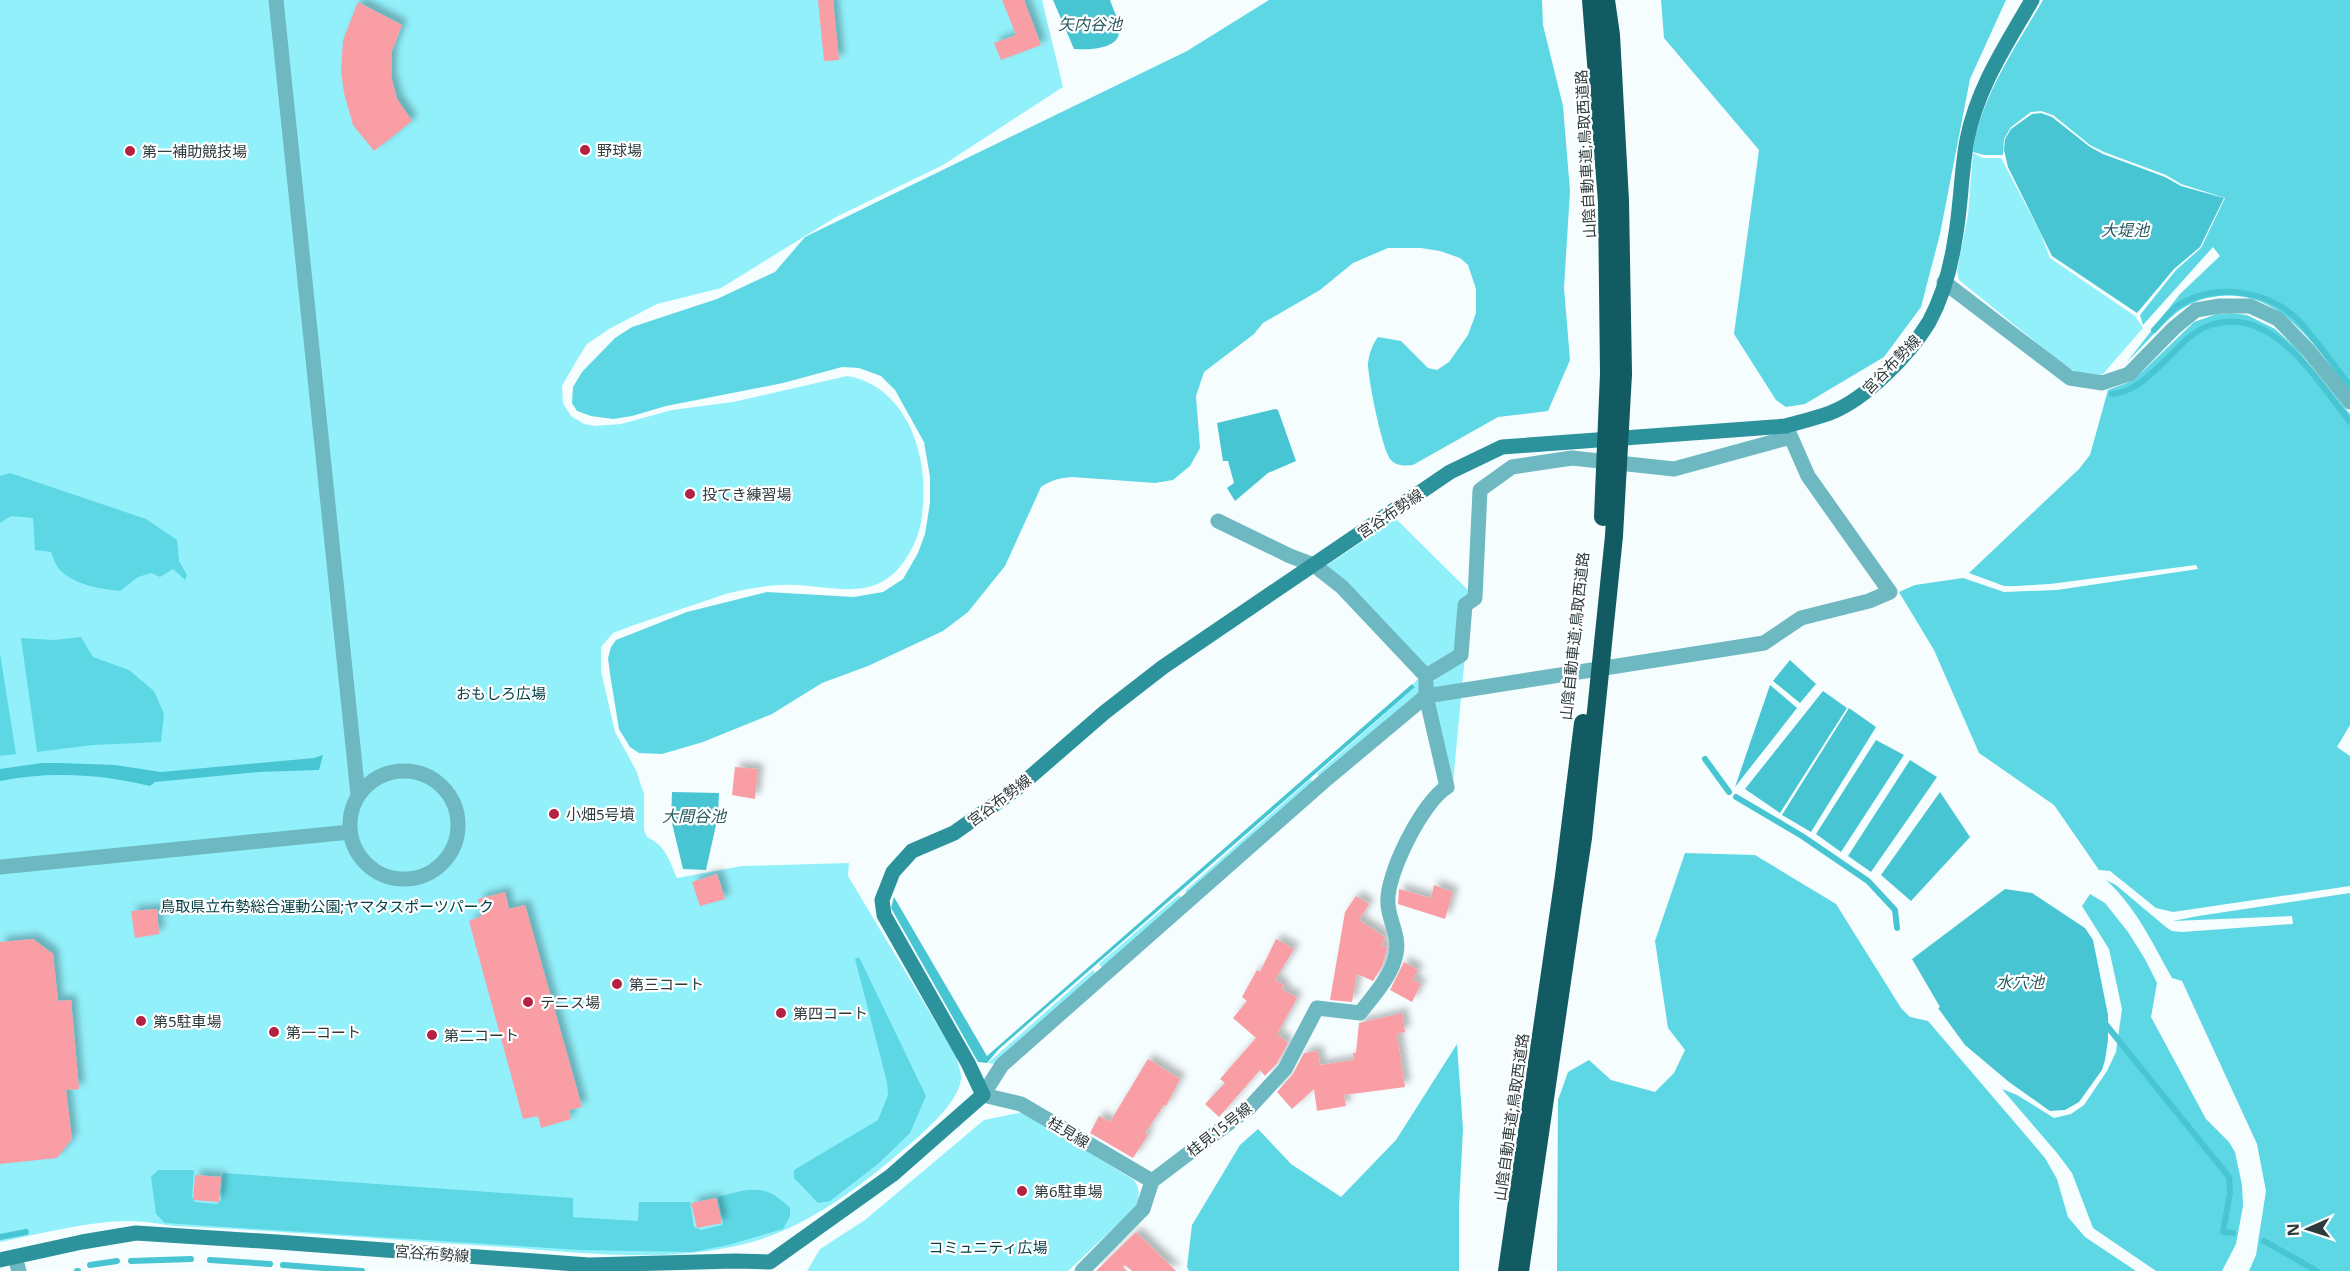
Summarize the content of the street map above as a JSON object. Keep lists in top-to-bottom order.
{
  "streets": {
    "highway": ["山陰自動車道;鳥取西道路"],
    "street": ["宮谷布勢線", "桂見15号線", "桂見線"]
  },
  "crossings": [
    ["宮谷布勢線", "桂見線"],
    ["桂見15号線", "桂見線"]
  ],
  "water": [
    "矢内谷池",
    "大堤池",
    "大間谷池",
    "水穴池"
  ],
  "parks": ["おもしろ広場", "鳥取県立布勢総合運動公園;ヤマタスポーツパーク", "コミュニティ広場"],
  "places": [
    "野球場",
    "第一補助競技場",
    "投てき練習場",
    "小畑5号墳",
    "第三コート",
    "テニス場",
    "第四コート",
    "第5駐車場",
    "第一コート",
    "第二コート",
    "第6駐車場"
  ],
  "north": "left"
}
